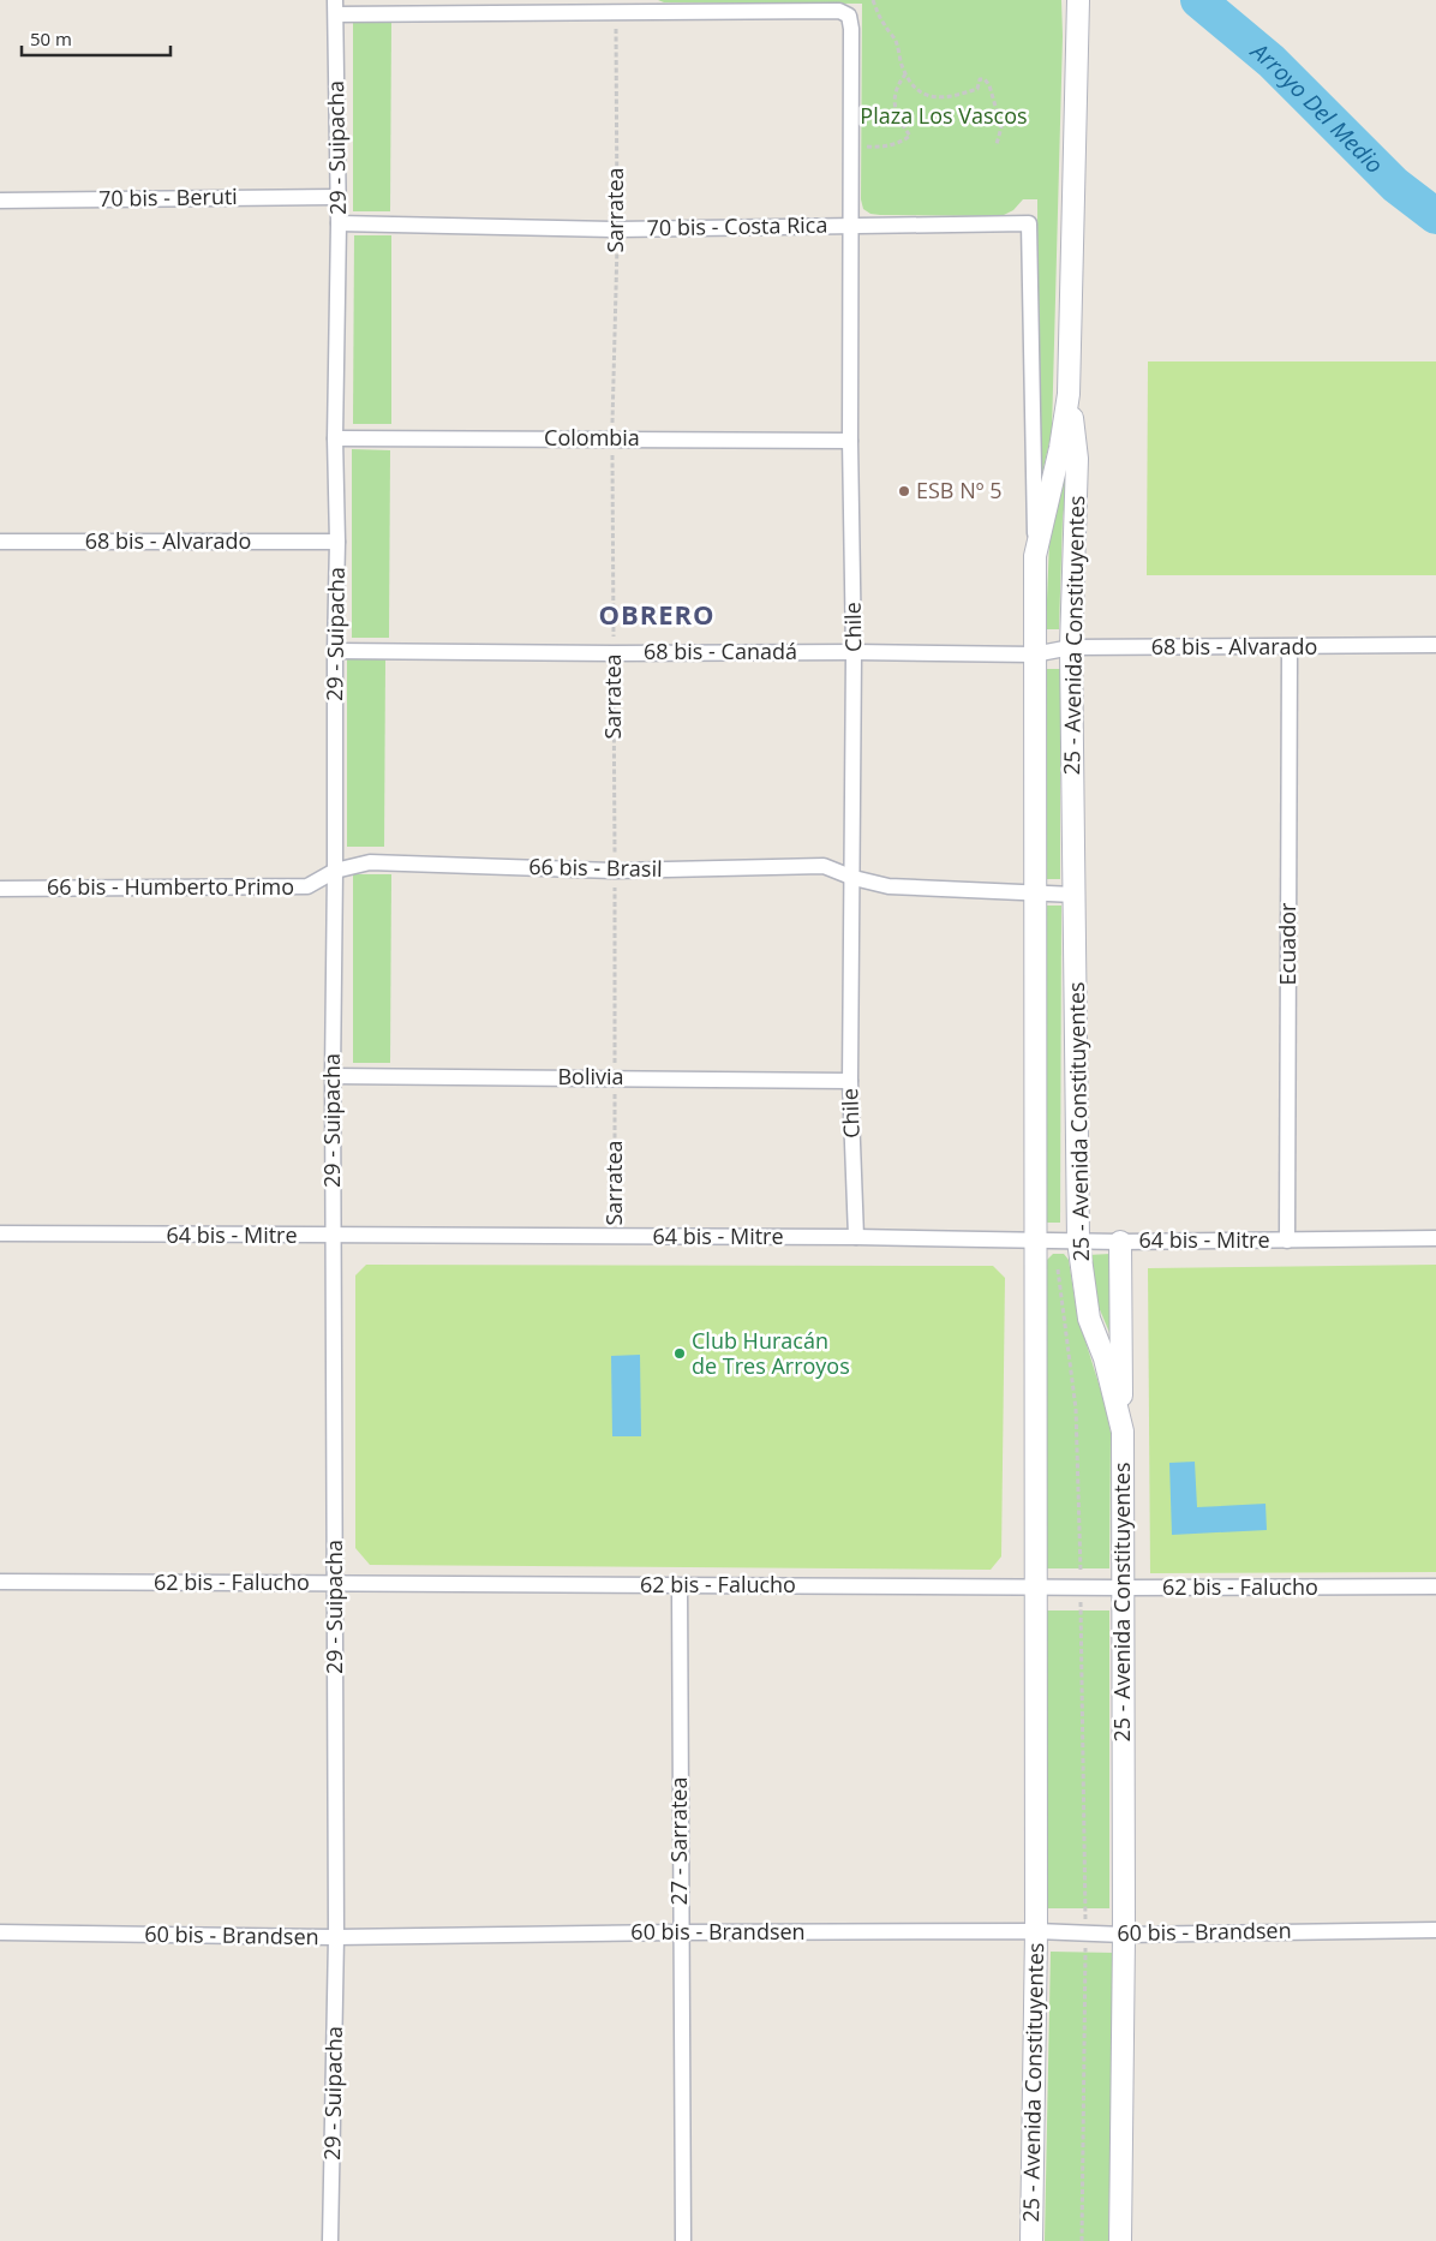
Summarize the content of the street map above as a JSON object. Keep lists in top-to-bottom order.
{
  "streets": {
    "main road": ["25 - Avenida Constituyentes"],
    "street": [
      "29 - Suipacha",
      "70 bis - Beruti",
      "70 bis - Costa Rica",
      "Colombia",
      "68 bis - Alvarado",
      "Chile",
      "68 bis - Canadá",
      "66 bis - Brasil",
      "66 bis - Humberto Primo",
      "Ecuador",
      "Bolivia",
      "64 bis - Mitre",
      "62 bis - Falucho",
      "27 - Sarratea",
      "60 bis - Brandsen"
    ],
    "path": ["Sarratea"]
  },
  "crossings": [
    ["29 - Suipacha", "70 bis - Beruti"],
    ["29 - Suipacha", "70 bis - Costa Rica"],
    ["29 - Suipacha", "Colombia"],
    ["29 - Suipacha", "68 bis - Alvarado"],
    ["29 - Suipacha", "68 bis - Canadá"],
    ["29 - Suipacha", "66 bis - Brasil"],
    ["29 - Suipacha", "66 bis - Humberto Primo"],
    ["29 - Suipacha", "Bolivia"],
    ["29 - Suipacha", "64 bis - Mitre"],
    ["29 - Suipacha", "62 bis - Falucho"],
    ["29 - Suipacha", "60 bis - Brandsen"],
    ["Sarratea", "70 bis - Costa Rica"],
    ["Sarratea", "Colombia"],
    ["Sarratea", "Chile"],
    ["Sarratea", "68 bis - Canadá"],
    ["Sarratea", "66 bis - Brasil"],
    ["Sarratea", "Bolivia"],
    ["Sarratea", "64 bis - Mitre"],
    ["70 bis - Costa Rica", "Chile"],
    ["70 bis - Costa Rica", "25 - Avenida Constituyentes"],
    ["Colombia", "Chile"],
    ["68 bis - Alvarado", "25 - Avenida Constituyentes"],
    ["68 bis - Alvarado", "68 bis - Canadá"],
    ["68 bis - Alvarado", "Ecuador"],
    ["Chile", "68 bis - Canadá"],
    ["Chile", "66 bis - Brasil"],
    ["Chile", "Bolivia"],
    ["Chile", "64 bis - Mitre"],
    ["25 - Avenida Constituyentes", "68 bis - Canadá"],
    ["25 - Avenida Constituyentes", "64 bis - Mitre"],
    ["25 - Avenida Constituyentes", "62 bis - Falucho"],
    ["25 - Avenida Constituyentes", "60 bis - Brandsen"],
    ["66 bis - Brasil", "66 bis - Humberto Primo"],
    ["Ecuador", "64 bis - Mitre"],
    ["62 bis - Falucho", "27 - Sarratea"],
    ["27 - Sarratea", "60 bis - Brandsen"]
  ],
  "districts": ["OBRERO"],
  "water": ["Arroyo Del Medio"],
  "parks": ["Plaza Los Vascos"],
  "places": ["ESB Nº 5", "Club Huracán de Tres Arroyos"],
  "scale_bar": "50 m"
}
